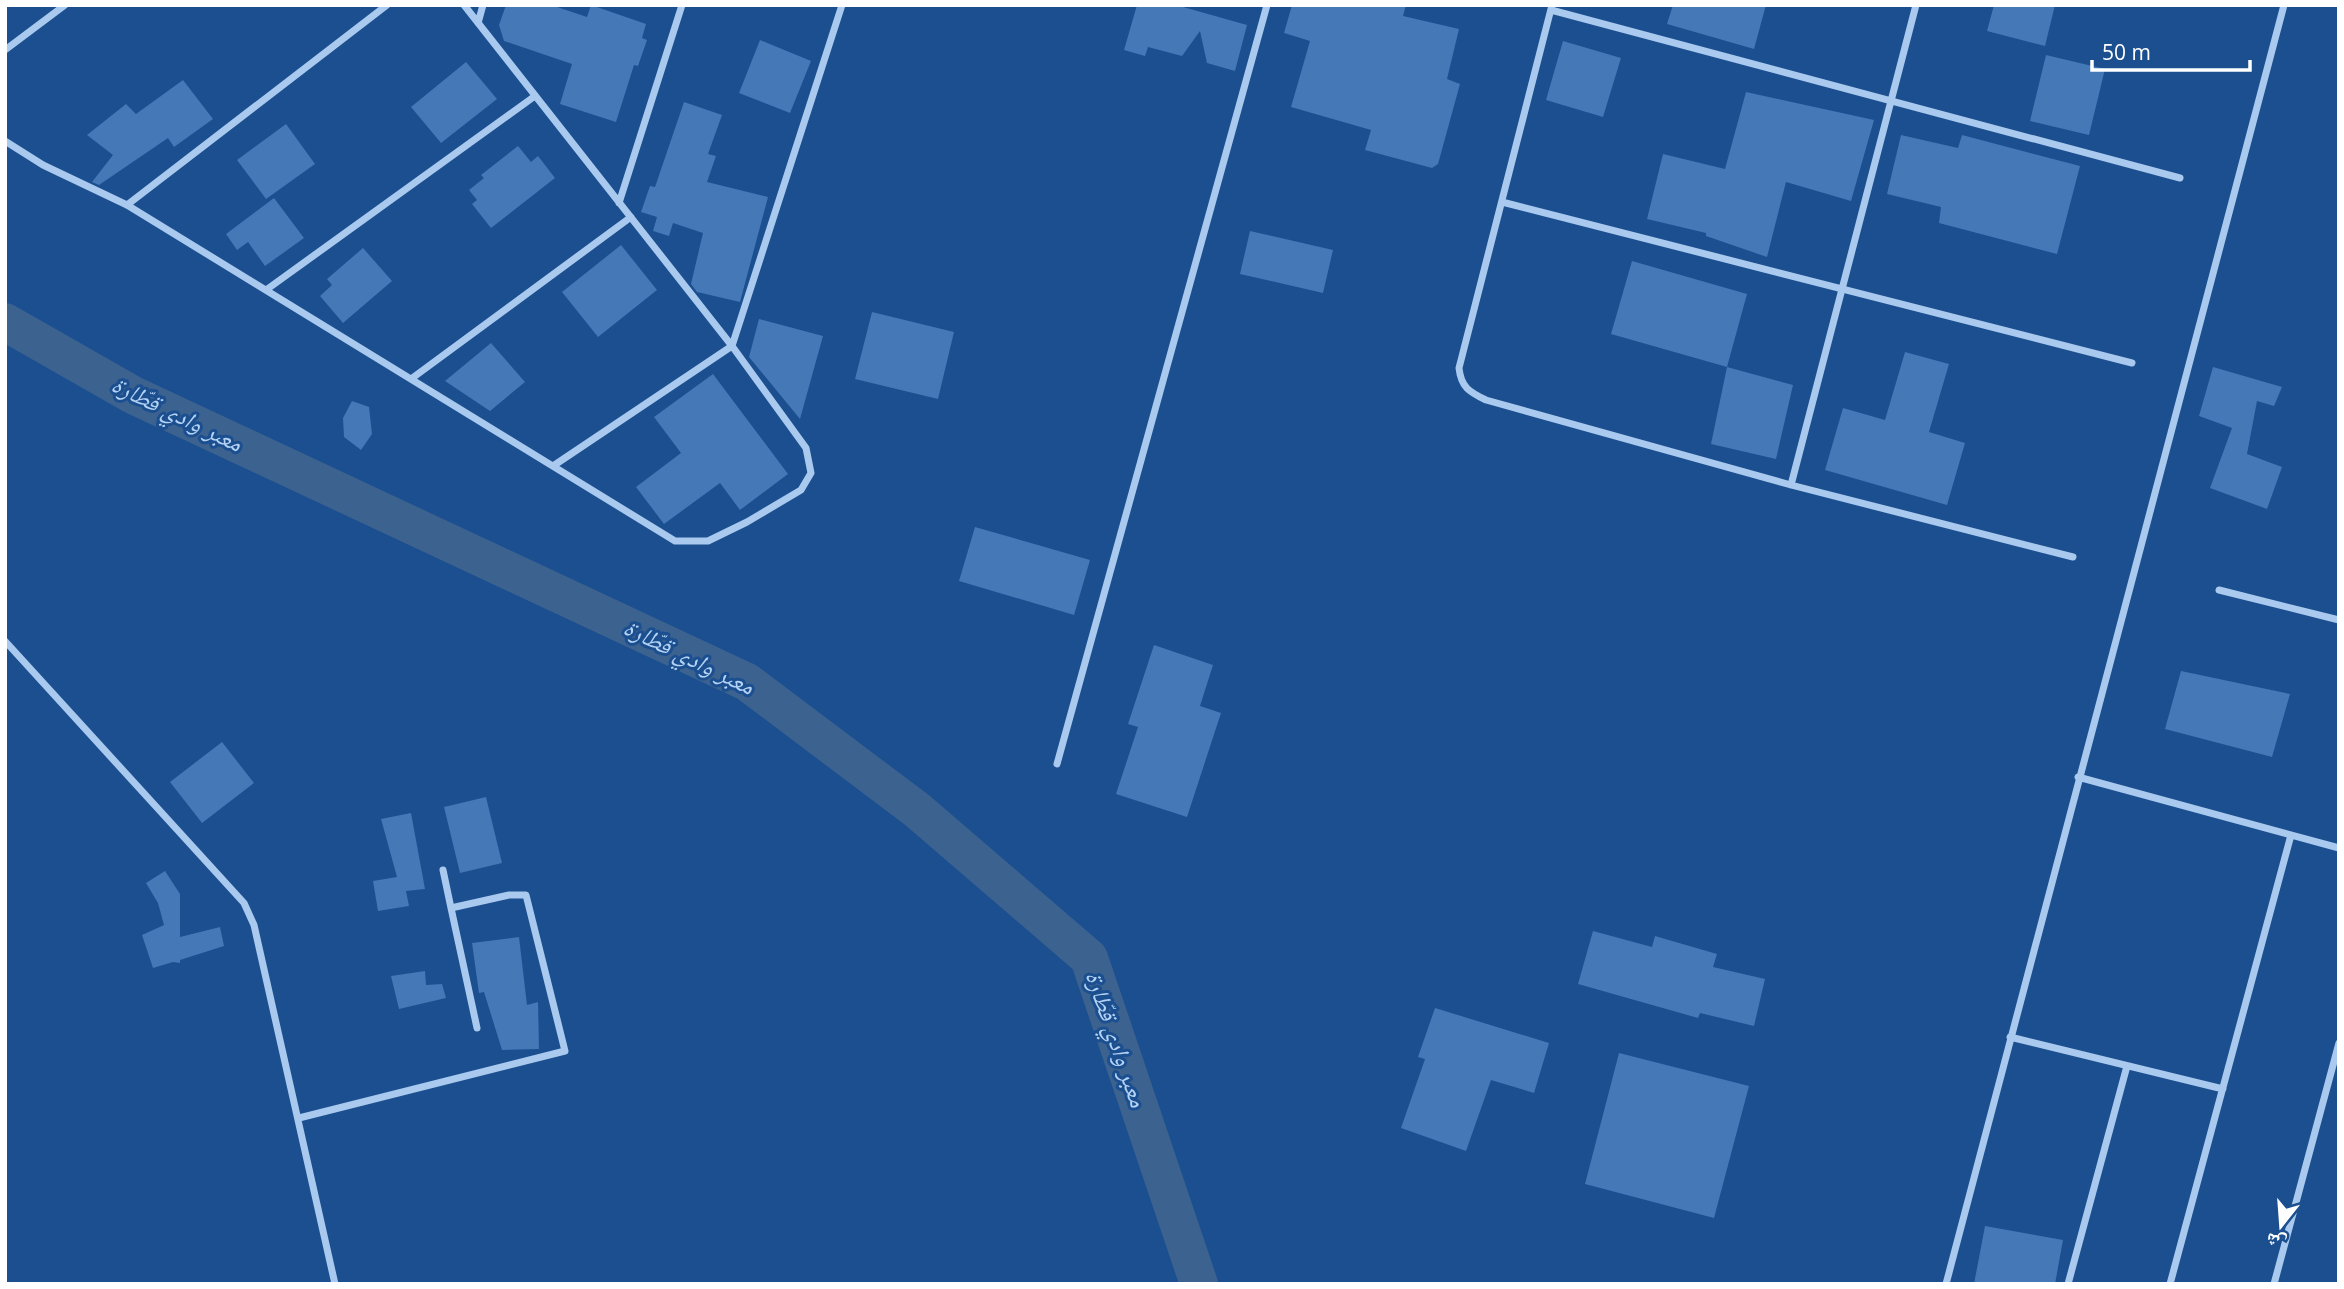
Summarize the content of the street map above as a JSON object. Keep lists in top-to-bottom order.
{
  "water": ["معبر وادي قطّارة"],
  "scale_bar": "50 m",
  "north": "bottom"
}
